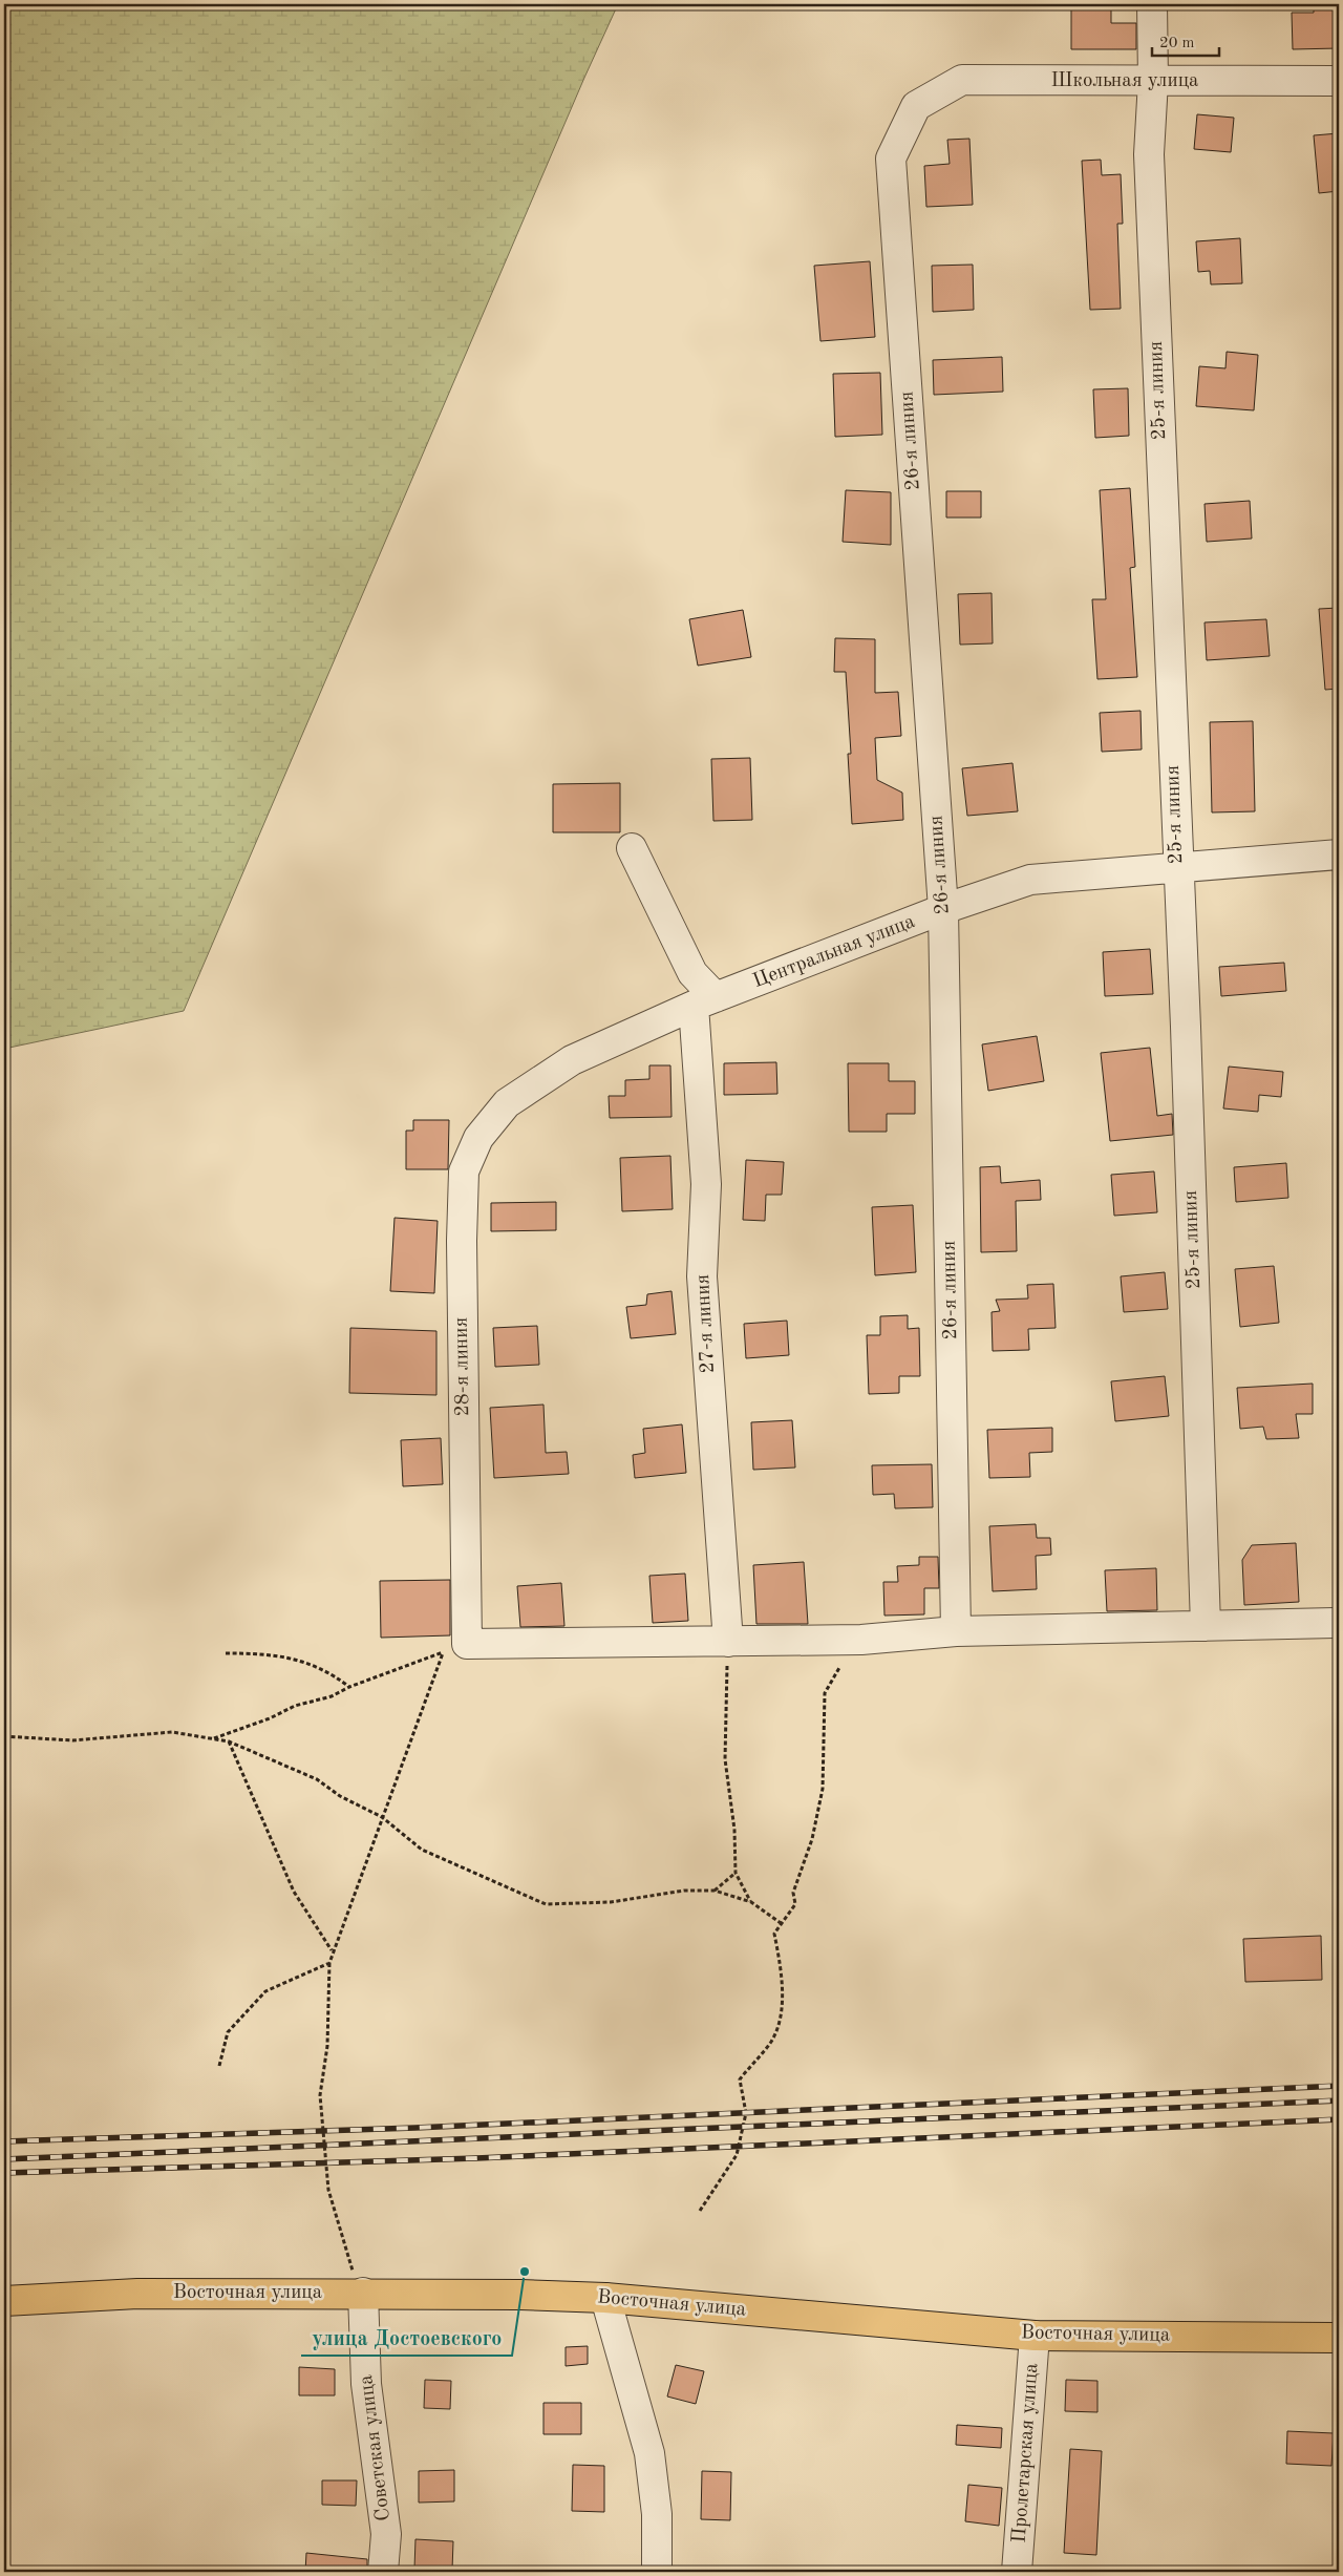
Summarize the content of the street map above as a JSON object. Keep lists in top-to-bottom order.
{
  "streets": {
    "main road": ["Восточная улица"],
    "street": [
      "Школьная улица",
      "25-я линия",
      "26-я линия",
      "Центральная улица",
      "27-я линия",
      "28-я линия",
      "Советская улица",
      "Пролетарская улица"
    ]
  },
  "crossings": [
    ["Школьная улица", "25-я линия"],
    ["Школьная улица", "26-я линия"],
    ["25-я линия", "Центральная улица"],
    ["26-я линия", "Центральная улица"],
    ["Центральная улица", "27-я линия"],
    ["Центральная улица", "28-я линия"],
    ["Восточная улица", "Советская улица"],
    ["Восточная улица", "Пролетарская улица"]
  ],
  "places": ["улица Достоевского"],
  "scale_bar": "20 m"
}
